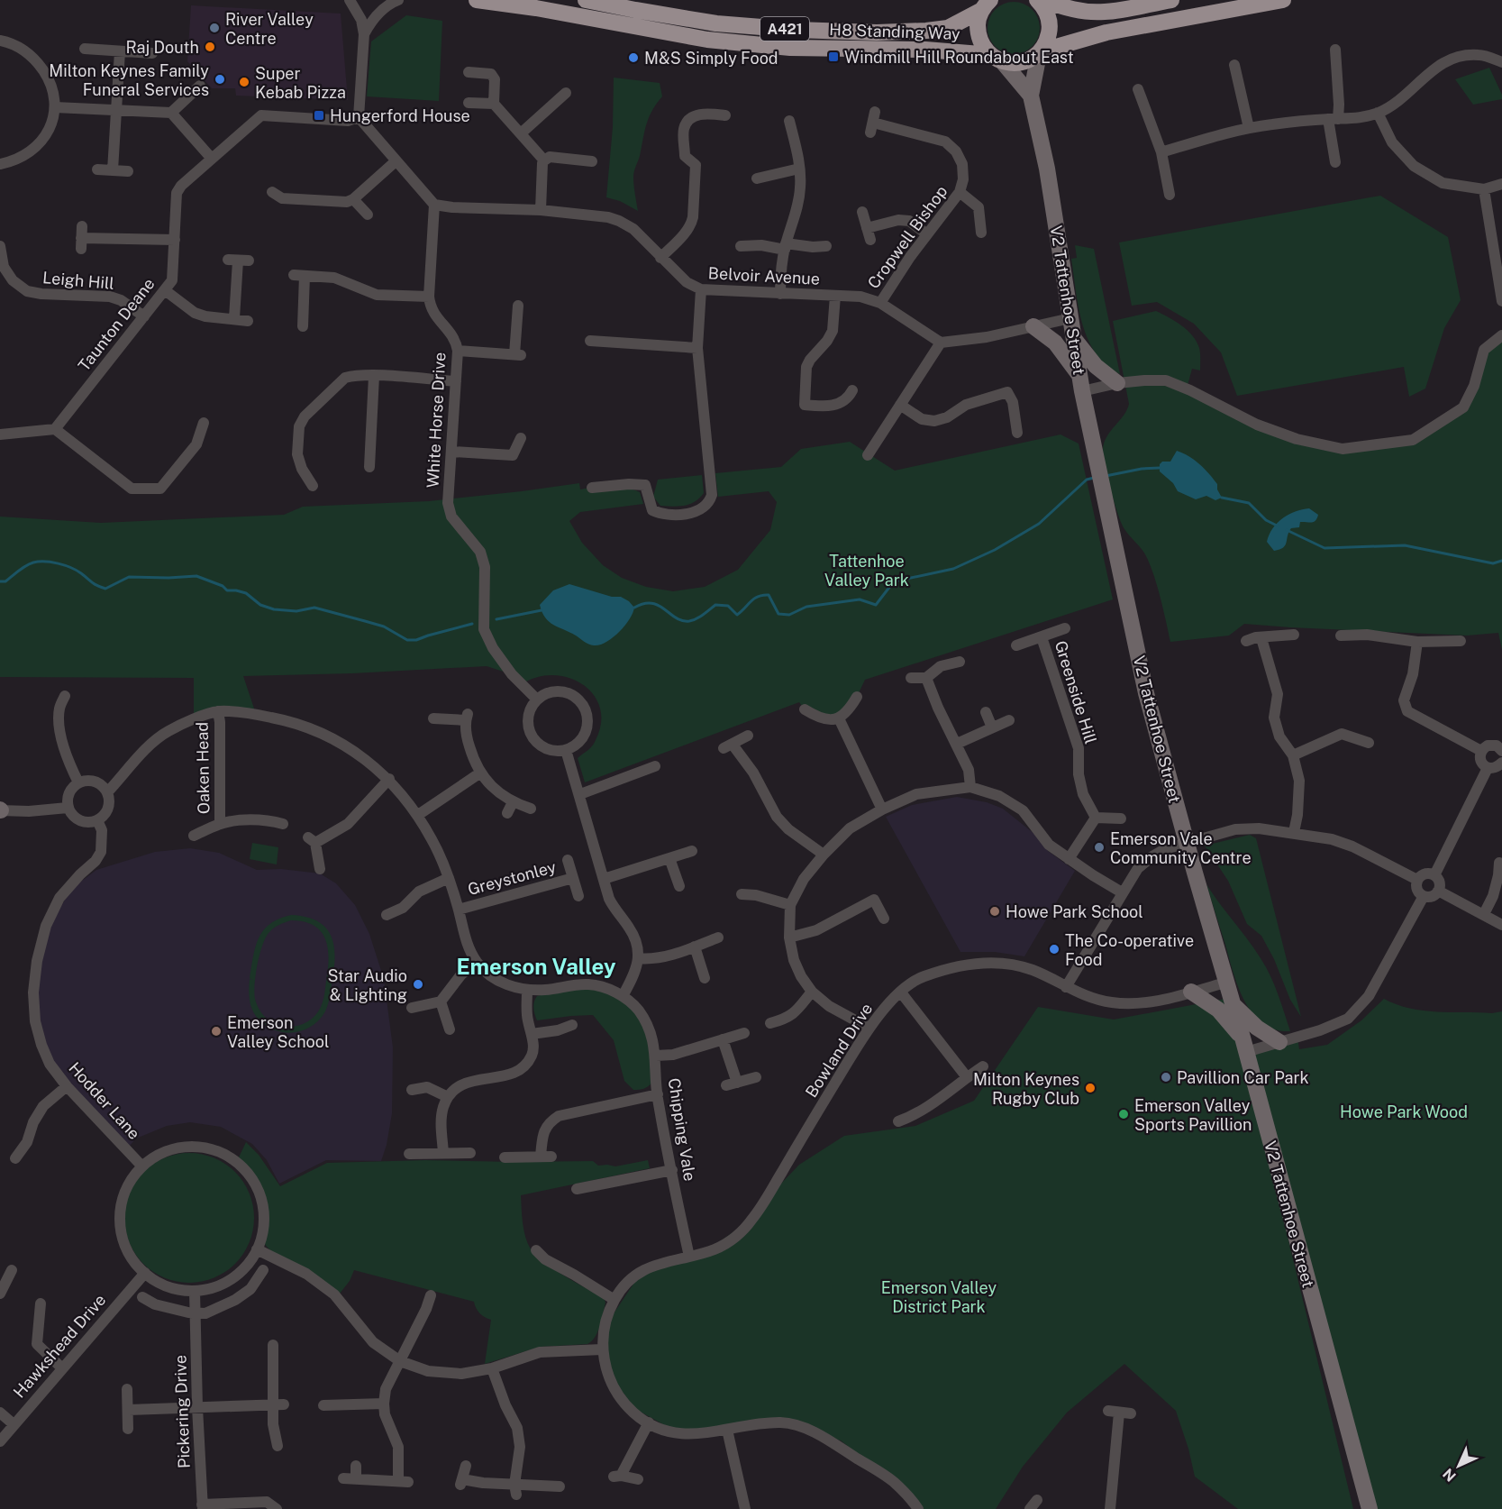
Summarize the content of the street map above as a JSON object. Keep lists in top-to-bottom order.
{
  "streets": {
    "highway": ["A421", "H8 Standing Way"],
    "street": [
      "Cropwell Bishop",
      "Belvoir Avenue",
      "Leigh Hill",
      "V2 Tattenhoe Street",
      "Taunton Deane",
      "White Horse Drive",
      "Greenside Hill",
      "Oaken Head",
      "Greystonley",
      "Bowland Drive",
      "Hodder Lane",
      "Chipping Vale",
      "Hawkshead Drive",
      "Pickering Drive"
    ]
  },
  "crossings": [
    ["A421", "H8 Standing Way"],
    ["A421", "V2 Tattenhoe Street"],
    ["H8 Standing Way", "V2 Tattenhoe Street"],
    ["Cropwell Bishop", "Belvoir Avenue"],
    ["Belvoir Avenue", "White Horse Drive"],
    ["Leigh Hill", "Taunton Deane"],
    ["V2 Tattenhoe Street", "Bowland Drive"],
    ["Oaken Head", "Chipping Vale"],
    ["Greystonley", "Chipping Vale"],
    ["Bowland Drive", "Chipping Vale"],
    ["Hodder Lane", "Chipping Vale"],
    ["Hodder Lane", "Hawkshead Drive"],
    ["Hodder Lane", "Pickering Drive"],
    ["Hawkshead Drive", "Pickering Drive"]
  ],
  "districts": ["Emerson Valley"],
  "parks": ["Tattenhoe Valley Park", "Howe Park Wood", "Emerson Valley District Park"],
  "places": {
    "other": [
      "River Valley Centre",
      "Raj Douth",
      "M&S Simply Food",
      "Milton Keynes Family Funeral Services",
      "Super Kebab Pizza",
      "Emerson Vale Community Centre",
      "Howe Park School",
      "The Co-operative Food",
      "Star Audio & Lighting",
      "Emerson Valley School",
      "Pavillion Car Park",
      "Milton Keynes Rugby Club",
      "Emerson Valley Sports Pavillion"
    ],
    "transit": ["Windmill Hill Roundabout East", "Hungerford House"]
  },
  "north": "bottom left"
}
